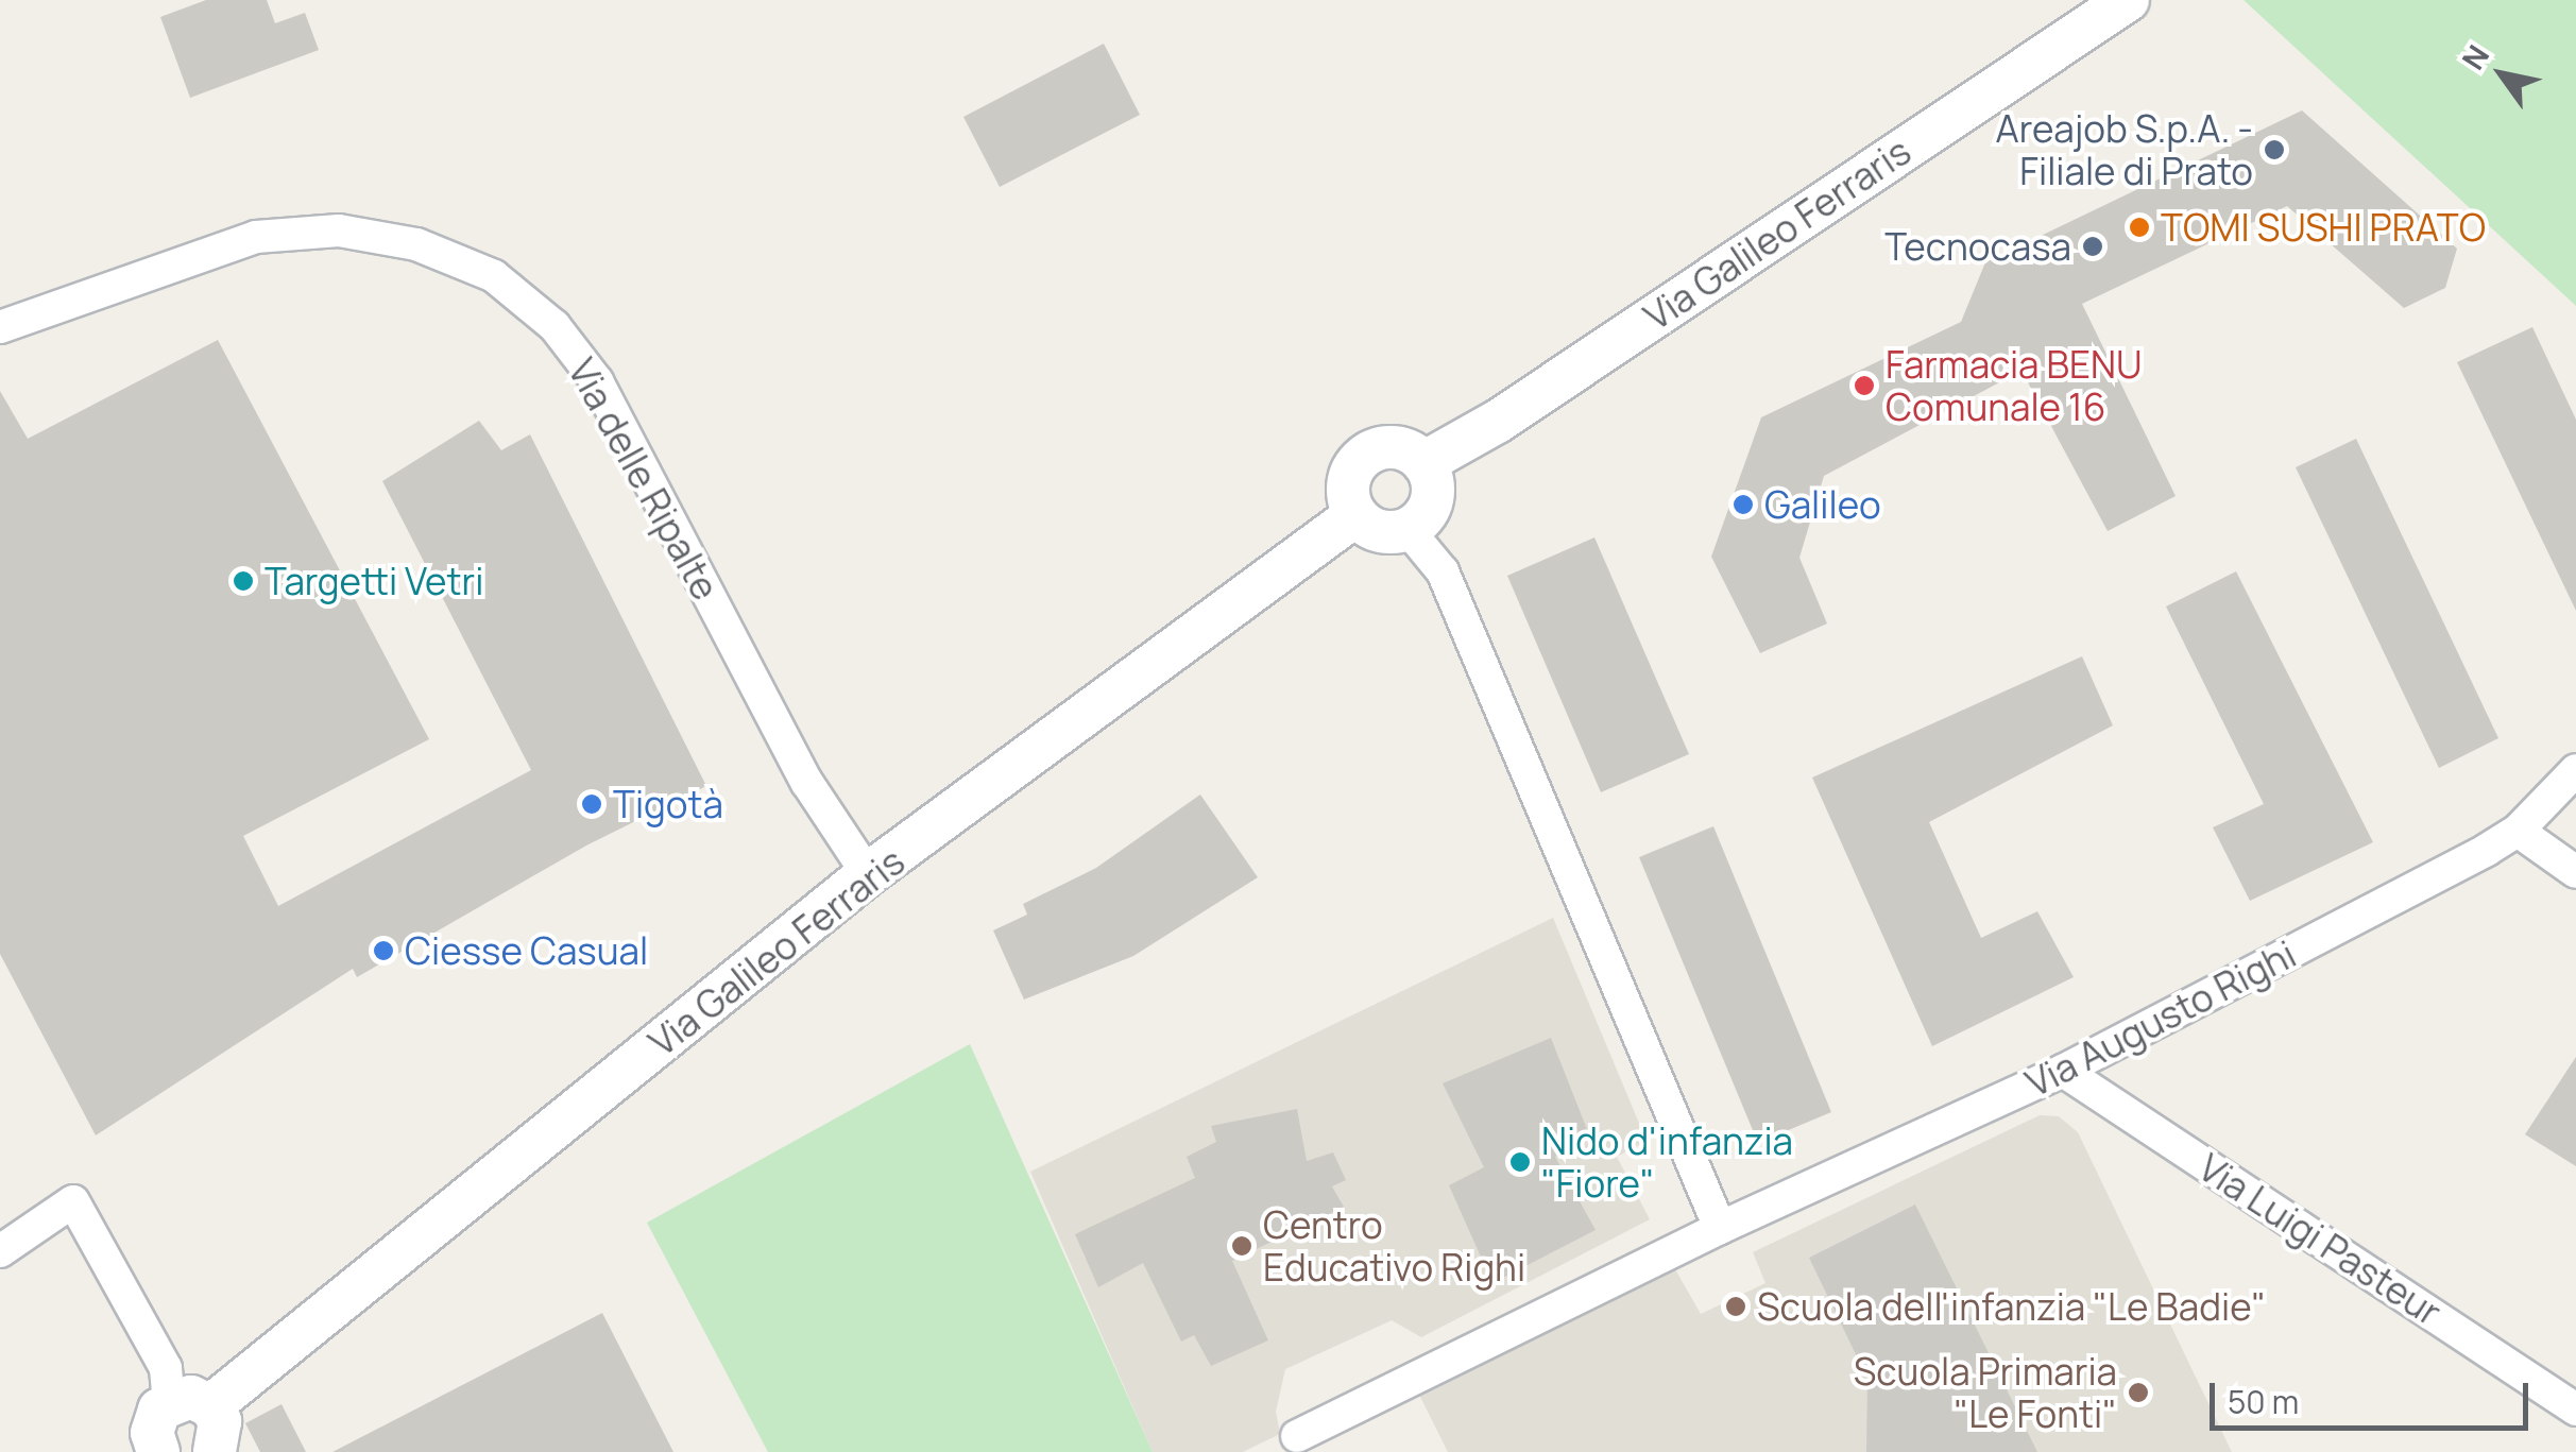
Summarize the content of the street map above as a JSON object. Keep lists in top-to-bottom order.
{
  "streets": {
    "street": [
      "Via Galileo Ferraris",
      "Via delle Ripalte",
      "Via Augusto Righi",
      "Via Luigi Pasteur"
    ]
  },
  "crossings": [
    ["Via Galileo Ferraris", "Via delle Ripalte"],
    ["Via Augusto Righi", "Via Luigi Pasteur"]
  ],
  "places": [
    "Areajob S.p.A. - Filiale di Prato",
    "TOMI SUSHI PRATO",
    "Tecnocasa",
    "Farmacia BENU Comunale 16",
    "Galileo",
    "Targetti Vetri",
    "Tigotà",
    "Ciesse Casual",
    "Nido d'infanzia \"Fiore\"",
    "Centro Educativo Righi",
    "Scuola dell'infanzia \"Le Badie\"",
    "Scuola Primaria \"Le Fonti\""
  ],
  "scale_bar": "50 m",
  "north": "top left"
}
